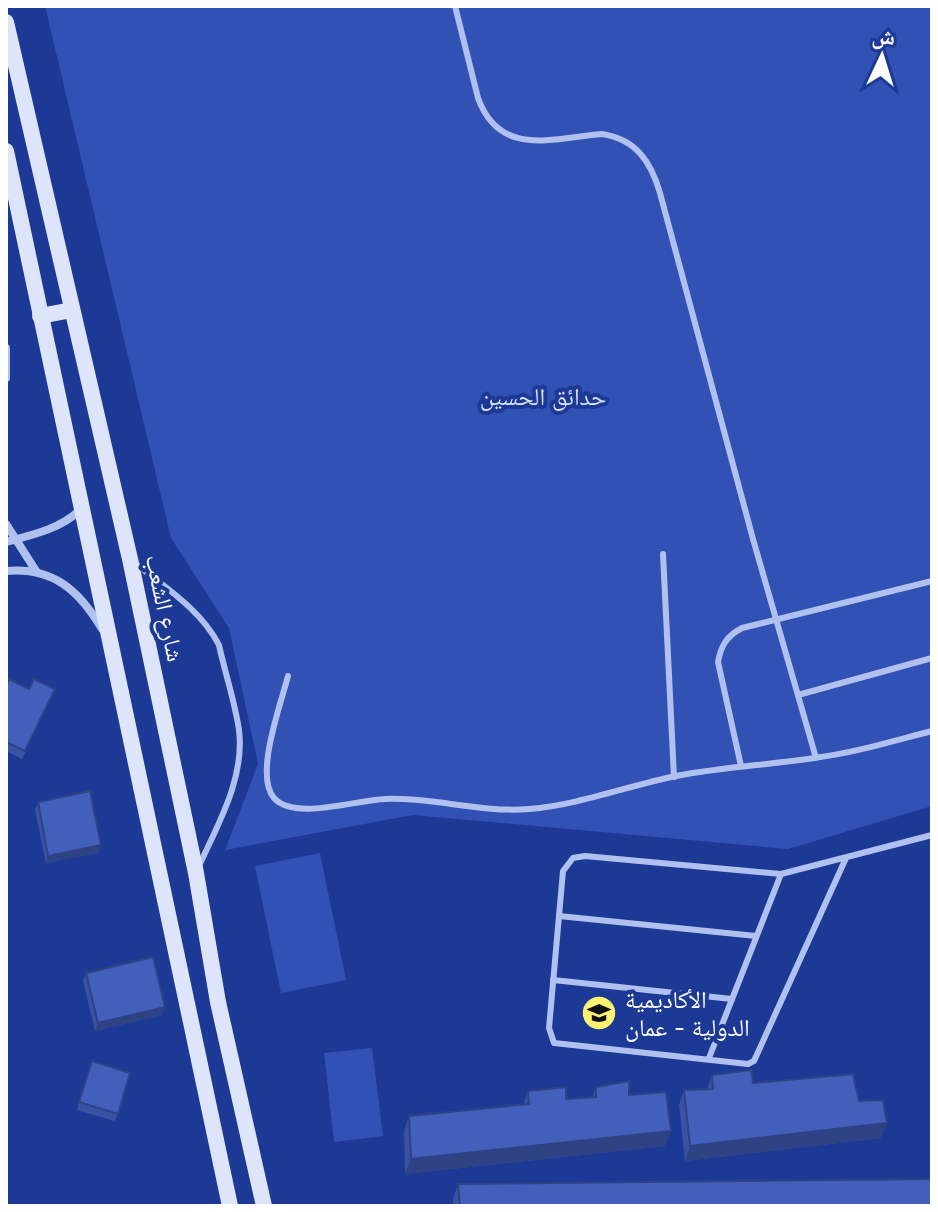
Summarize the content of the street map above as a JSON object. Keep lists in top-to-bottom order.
{
  "streets": {
    "main road": ["شارع الشعب"]
  },
  "parks": ["حدائق الحسين"],
  "places": {
    "school or university": ["الأكاديمية الدولية - عمان"]
  },
  "north": "top"
}
